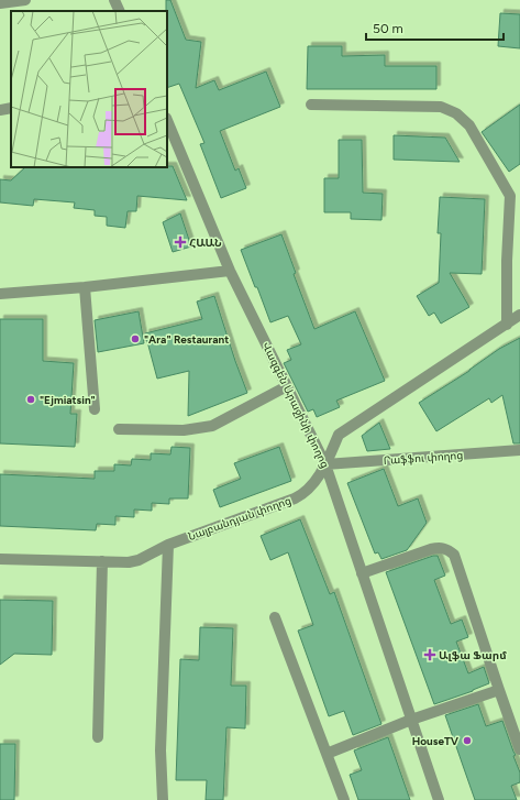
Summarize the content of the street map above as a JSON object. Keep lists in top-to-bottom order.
{
  "streets": {
    "street": ["Վազգեն Արաջինի փողոց", "Րաֆֆու փողոց", "Նալբանդյան փողոց"]
  },
  "crossings": [
    ["Վազգեն Արաջինի փողոց", "Րաֆֆու փողոց"],
    ["Վազգեն Արաջինի փողոց", "Նալբանդյան փողոց"],
    ["Րաֆֆու փողոց", "Նալբանդյան փողոց"]
  ],
  "places": {
    "health": ["ՀԱԱՆ", "Ալֆա Ֆարմ"],
    "other": ["\"Ara\" Restaurant", "\"Ejmiatsin\"", "HouseTV"]
  },
  "scale_bar": "50 m"
}
